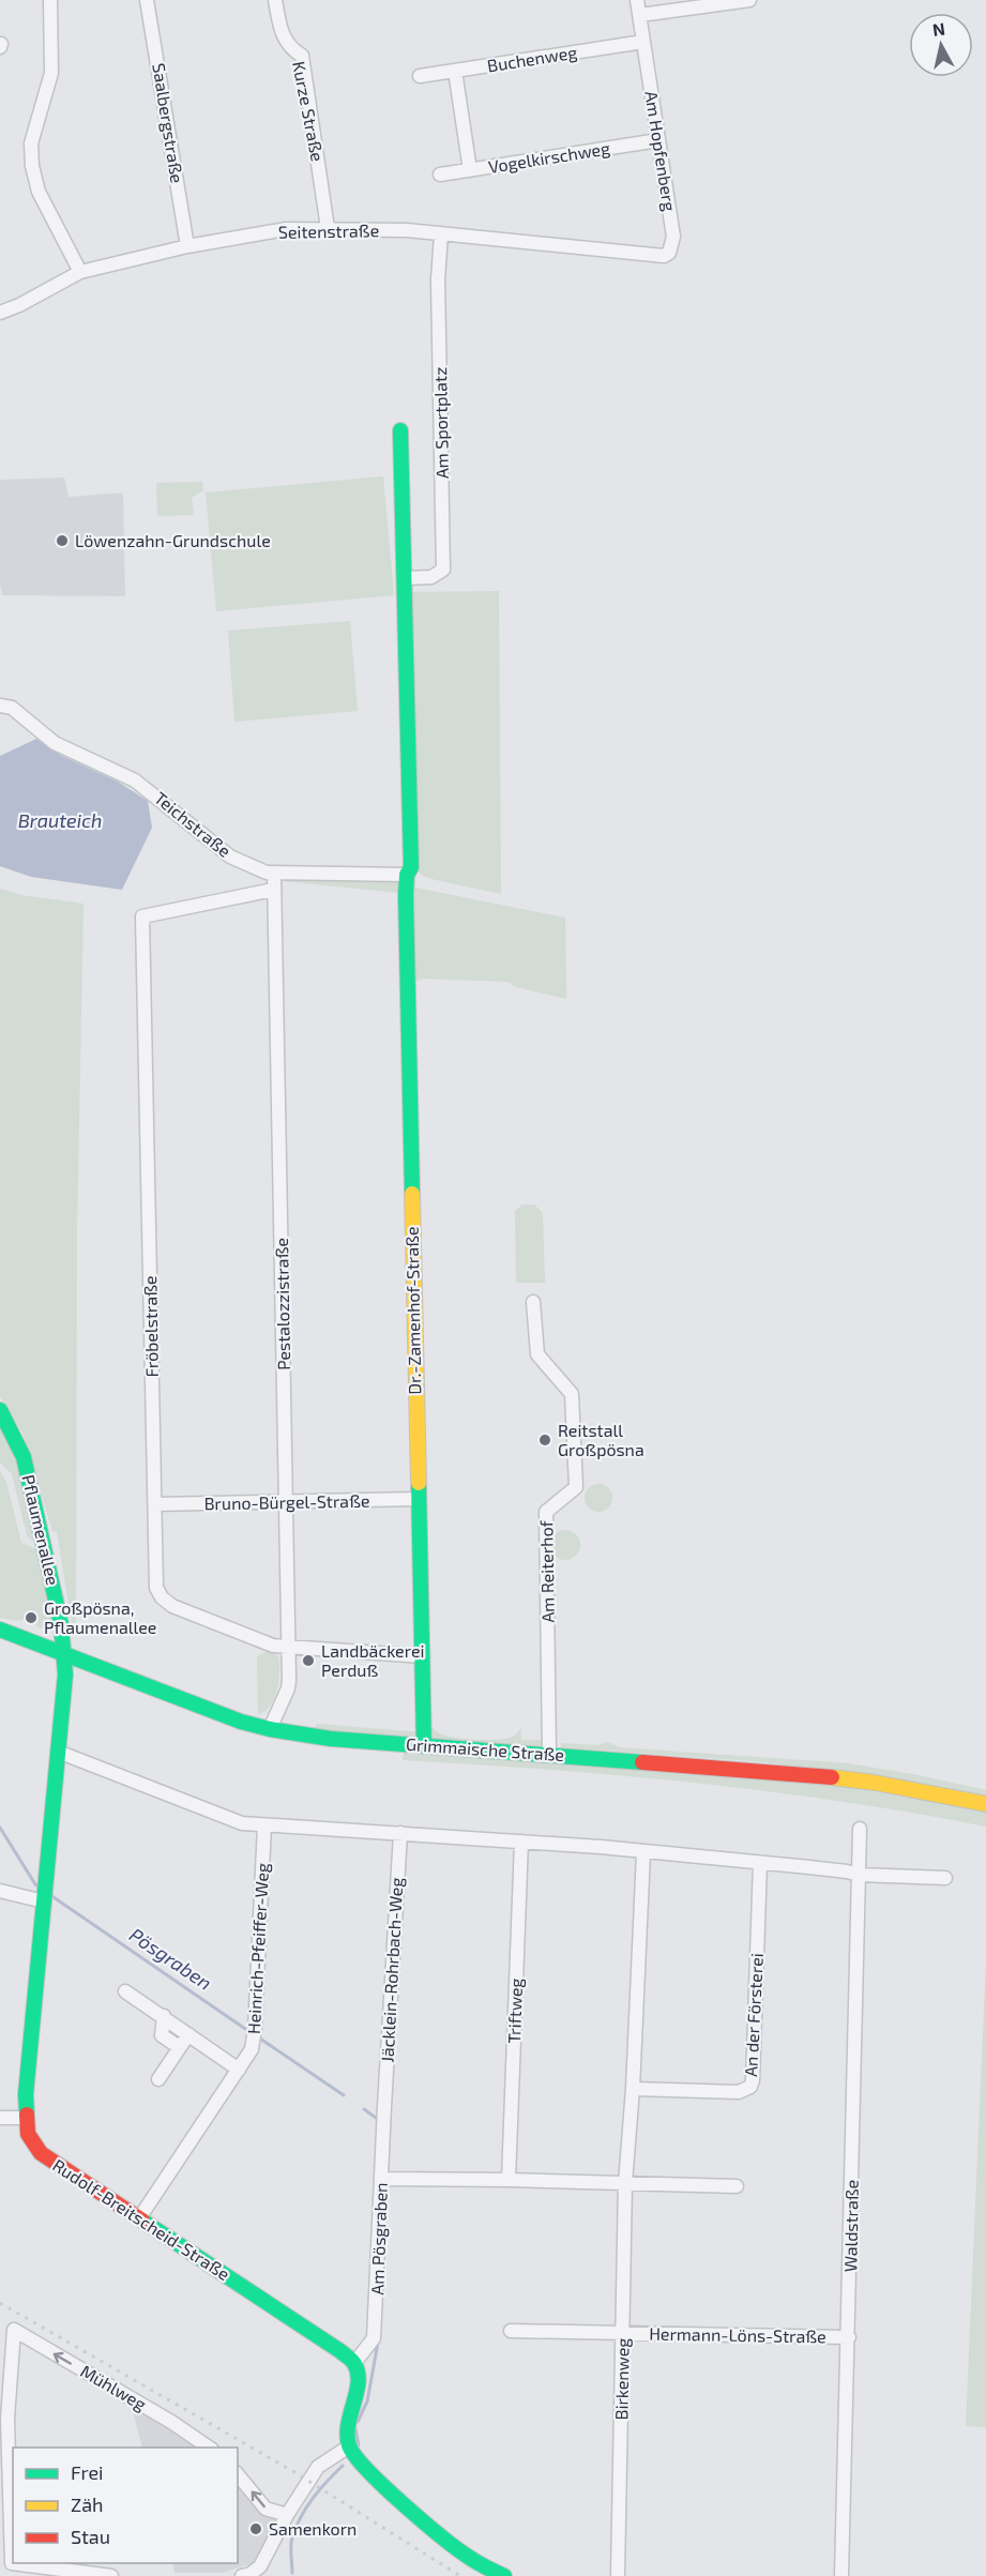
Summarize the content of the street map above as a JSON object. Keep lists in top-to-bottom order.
{
  "streets": {
    "street": [
      "Buchenweg",
      "Kurze Straße",
      "Saalbergstraße",
      "Am Hopfenberg",
      "Vogelkirschweg",
      "Seitenstraße",
      "Am Sportplatz",
      "Teichstraße",
      "Pestalozzistraße",
      "Dr.-Zamenhof-Straße",
      "Fröbelstraße",
      "Bruno-Bürgel-Straße",
      "Pflaumenallee",
      "Am Reiterhof",
      "Grimmaische Straße",
      "Heinrich-Pfeiffer-Weg",
      "Jäcklein-Rohrbach-Weg",
      "Triftweg",
      "An der Försterei",
      "Rudolf-Breitscheid-Straße",
      "Waldstraße",
      "Am Pösgraben",
      "Hermann-Löns-Straße",
      "Birkenweg",
      "Mühlweg"
    ]
  },
  "crossings": [
    ["Buchenweg", "Am Hopfenberg"],
    ["Kurze Straße", "Seitenstraße"],
    ["Saalbergstraße", "Seitenstraße"],
    ["Am Hopfenberg", "Vogelkirschweg"],
    ["Am Hopfenberg", "Seitenstraße"],
    ["Seitenstraße", "Am Sportplatz"],
    ["Teichstraße", "Pestalozzistraße"],
    ["Teichstraße", "Dr.-Zamenhof-Straße"],
    ["Pestalozzistraße", "Fröbelstraße"],
    ["Pestalozzistraße", "Bruno-Bürgel-Straße"],
    ["Pestalozzistraße", "Grimmaische Straße"],
    ["Dr.-Zamenhof-Straße", "Fröbelstraße"],
    ["Dr.-Zamenhof-Straße", "Bruno-Bürgel-Straße"],
    ["Dr.-Zamenhof-Straße", "Grimmaische Straße"],
    ["Fröbelstraße", "Bruno-Bürgel-Straße"],
    ["Pflaumenallee", "Grimmaische Straße"],
    ["Pflaumenallee", "Rudolf-Breitscheid-Straße"],
    ["Am Reiterhof", "Grimmaische Straße"],
    ["Grimmaische Straße", "Rudolf-Breitscheid-Straße"],
    ["Heinrich-Pfeiffer-Weg", "Rudolf-Breitscheid-Straße"],
    ["Jäcklein-Rohrbach-Weg", "Am Pösgraben"],
    ["Rudolf-Breitscheid-Straße", "Am Pösgraben"],
    ["Waldstraße", "Hermann-Löns-Straße"],
    ["Hermann-Löns-Straße", "Birkenweg"]
  ],
  "water": ["Brauteich", "Pösgraben"],
  "places": [
    "Löwenzahn-Grundschule",
    "Reitstall Großpösna",
    "Großpösna, Pflaumenallee",
    "Landbäckerei Perduß",
    "Samenkorn"
  ],
  "legend": ["Frei", "Zäh", "Stau"],
  "north": "top"
}
